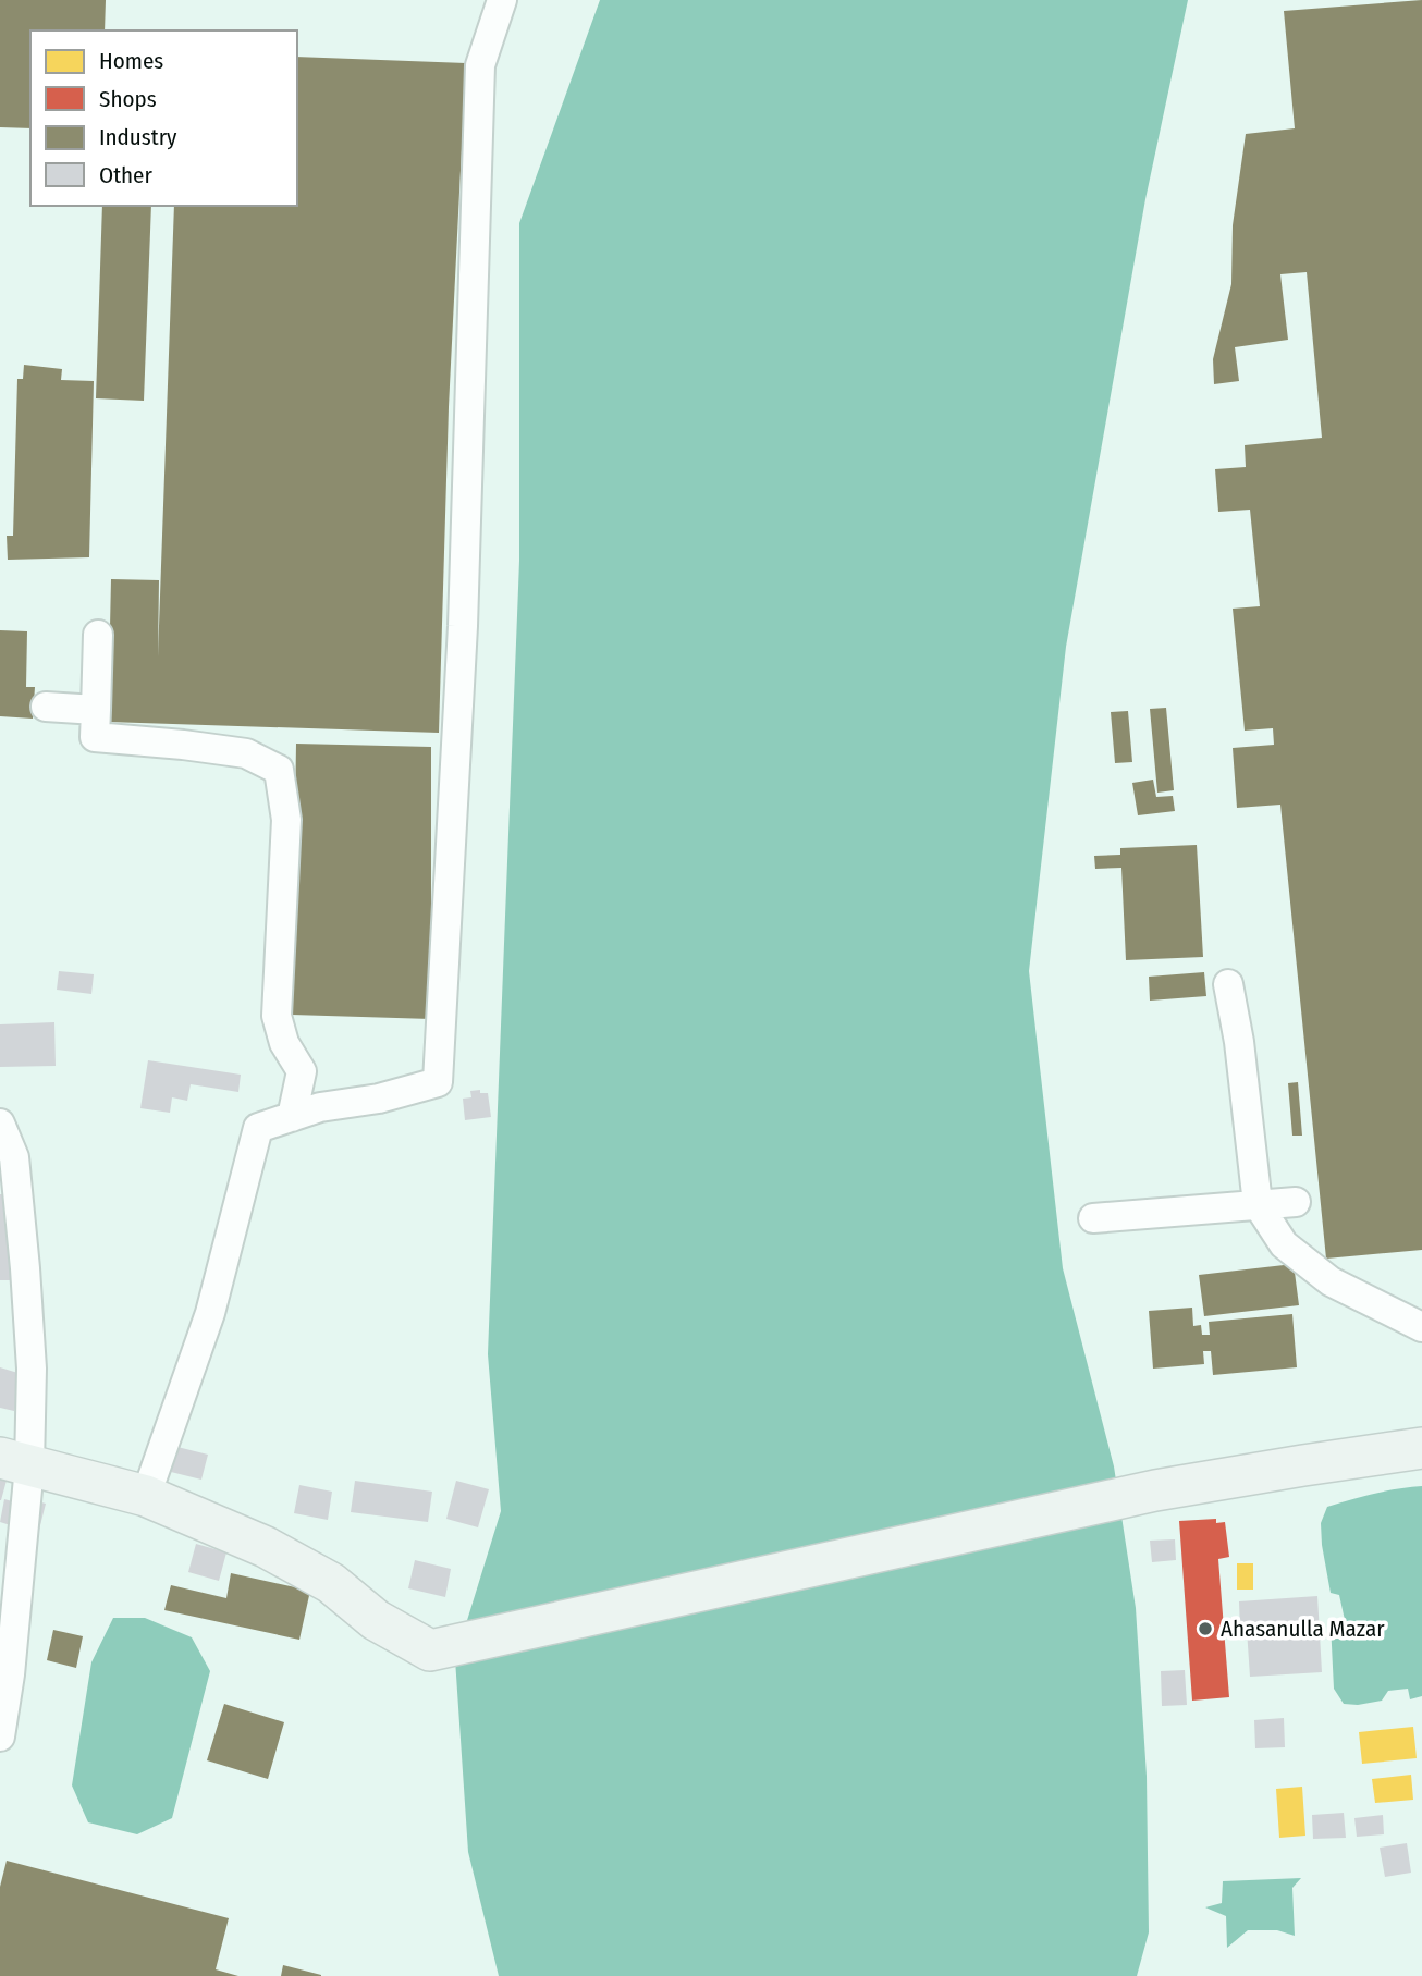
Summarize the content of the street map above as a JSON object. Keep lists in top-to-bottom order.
{
  "places": ["Ahasanulla Mazar"],
  "legend": [
    "Homes",
    "Shops",
    "Industry",
    "Other"
  ]
}
